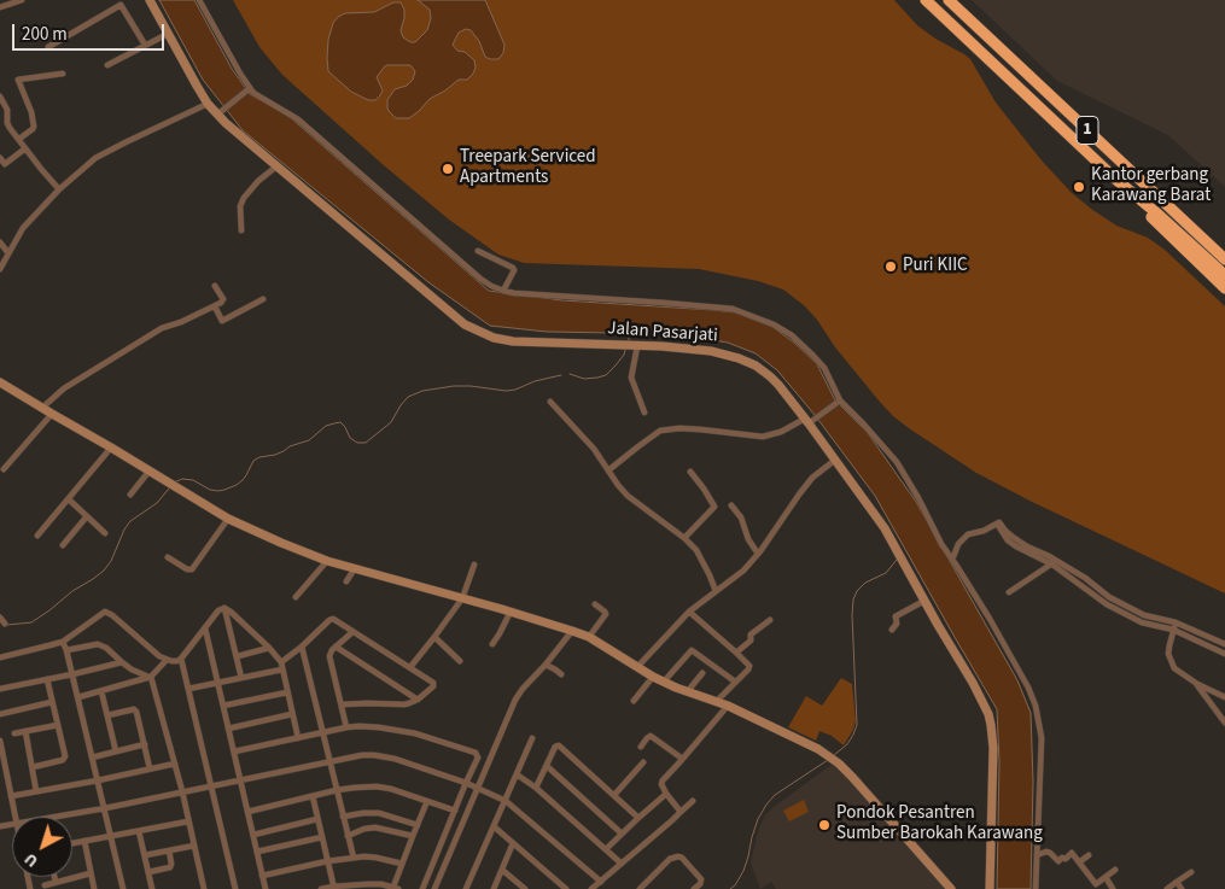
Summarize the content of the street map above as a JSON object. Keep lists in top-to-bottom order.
{
  "streets": {
    "highway": ["1"],
    "main road": ["Jalan Pasarjati"]
  },
  "places": [
    "Treepark Serviced Apartments",
    "Kantor gerbang Karawang Barat",
    "Puri KIIC",
    "Pondok Pesantren Sumber Barokah Karawang"
  ],
  "scale_bar": "200 m",
  "north": "bottom left"
}
